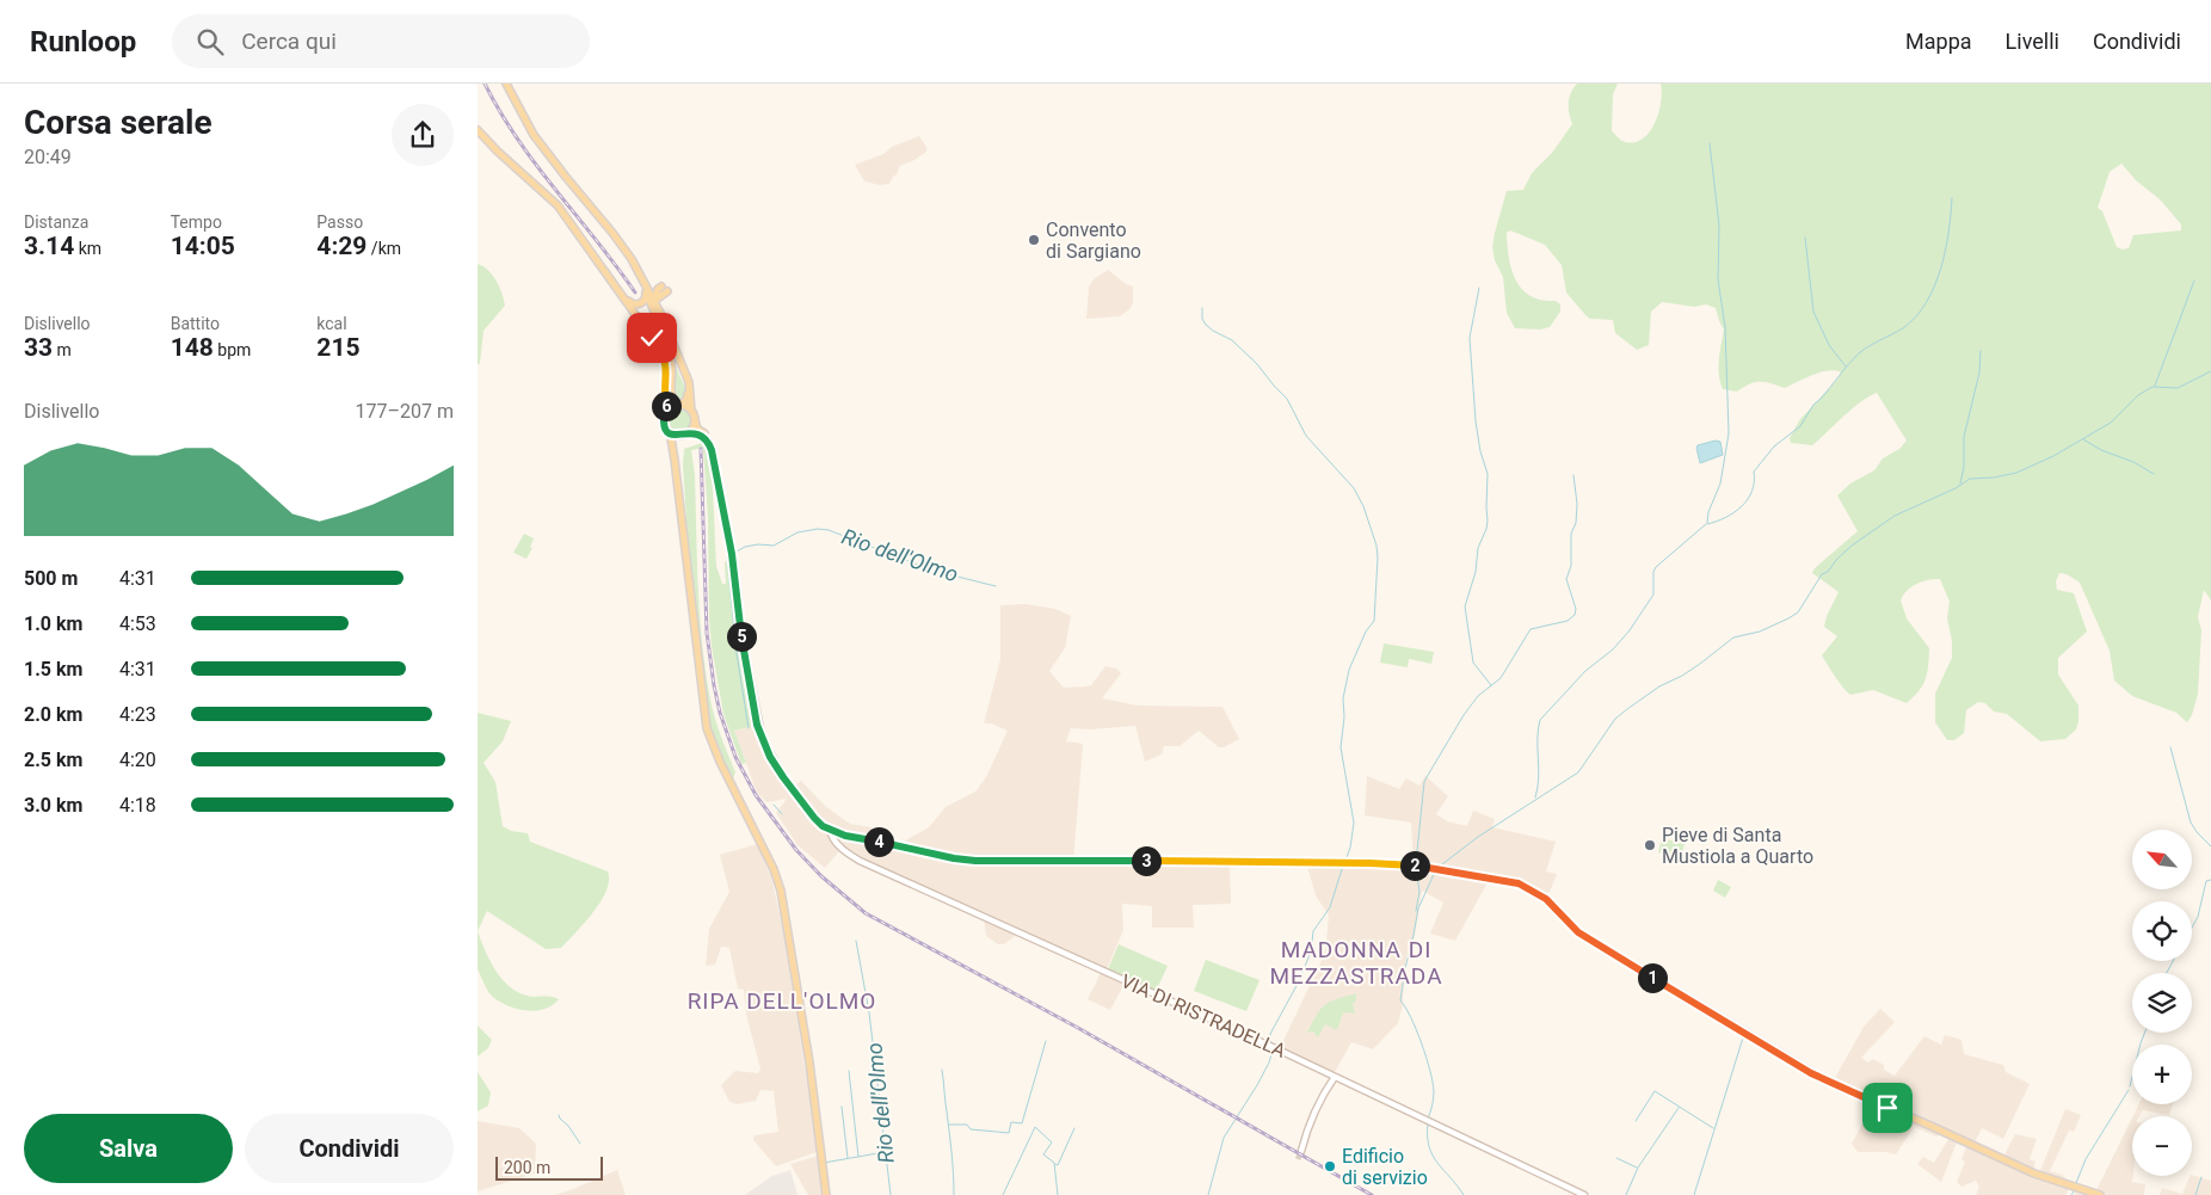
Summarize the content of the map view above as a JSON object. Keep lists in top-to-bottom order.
{
  "streets": {
    "street": ["VIA DI RISTRADELLA"]
  },
  "districts": ["MADONNA DI MEZZASTRADA", "RIPA DELL'OLMO"],
  "water": ["Rio dell'Olmo"],
  "places": ["Convento di Sargiano", "Pieve di Santa Mustiola a Quarto", "Edificio di servizio"],
  "scale_bar": "200 m",
  "north": "top left",
  "page": {
    "header": "Runloop",
    "search": "Cerca qui",
    "nav": ["Mappa", "Livelli", "Condividi"],
    "heading": ["Corsa serale", "20:49"],
    "stats": [
      ["Distanza", "3.14 km"],
      ["Tempo", "14:05"],
      ["Passo", "4:29 /km"],
      ["Dislivello", "33 m"],
      ["Battito", "148 bpm"],
      ["kcal", "215"]
    ],
    "chart": ["Dislivello", "177–207 m"],
    "pins": [
      "6",
      "5",
      "4",
      "3",
      "2",
      "1"
    ],
    "list": [
      {
        "name": "500 m",
        "note": "4:31"
      },
      {
        "name": "1.0 km",
        "note": "4:53"
      },
      {
        "name": "1.5 km",
        "note": "4:31"
      },
      {
        "name": "2.0 km",
        "note": "4:23"
      },
      {
        "name": "2.5 km",
        "note": "4:20"
      },
      {
        "name": "3.0 km",
        "note": "4:18"
      }
    ],
    "map_buttons": ["+", "−"],
    "buttons": ["Salva", "Condividi"],
    "scale": "200 m"
  }
}
